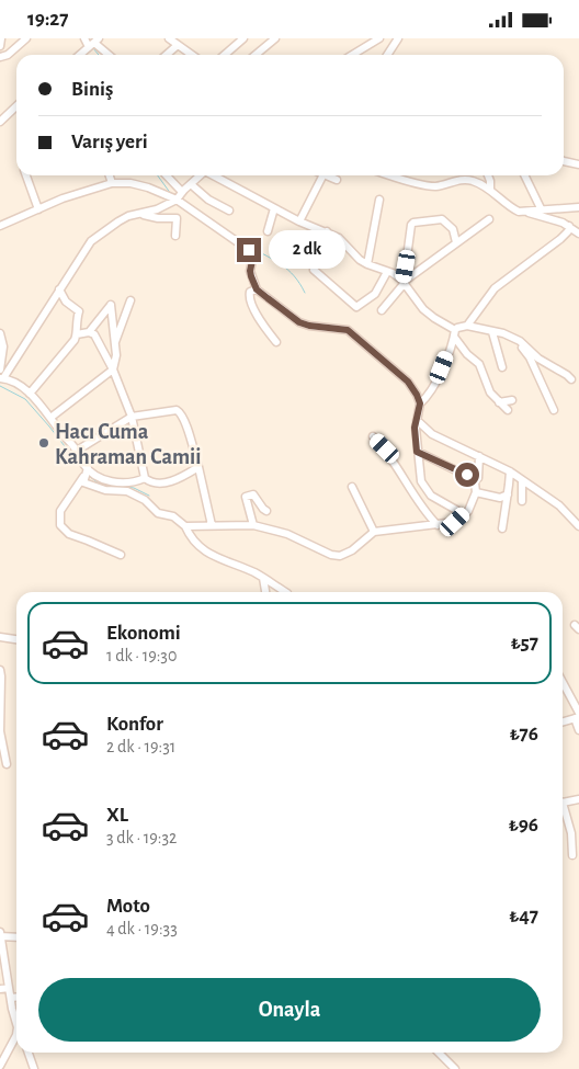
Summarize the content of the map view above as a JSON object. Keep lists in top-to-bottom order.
{
  "places": ["Hacı Cuma Kahraman Camii"],
  "page": {
    "status": "19:27",
    "banner": ["Biniş", "Varış yeri"],
    "bubble": "2 dk",
    "list": [
      {
        "name": "Ekonomi",
        "note": "1 dk · 19:30",
        "value": "₺57"
      },
      {
        "name": "Konfor",
        "note": "2 dk · 19:31",
        "value": "₺76"
      },
      {
        "name": "XL",
        "note": "3 dk · 19:32",
        "value": "₺96"
      },
      {
        "name": "Moto",
        "note": "4 dk · 19:33",
        "value": "₺47"
      }
    ],
    "buttons": "Onayla"
  }
}
